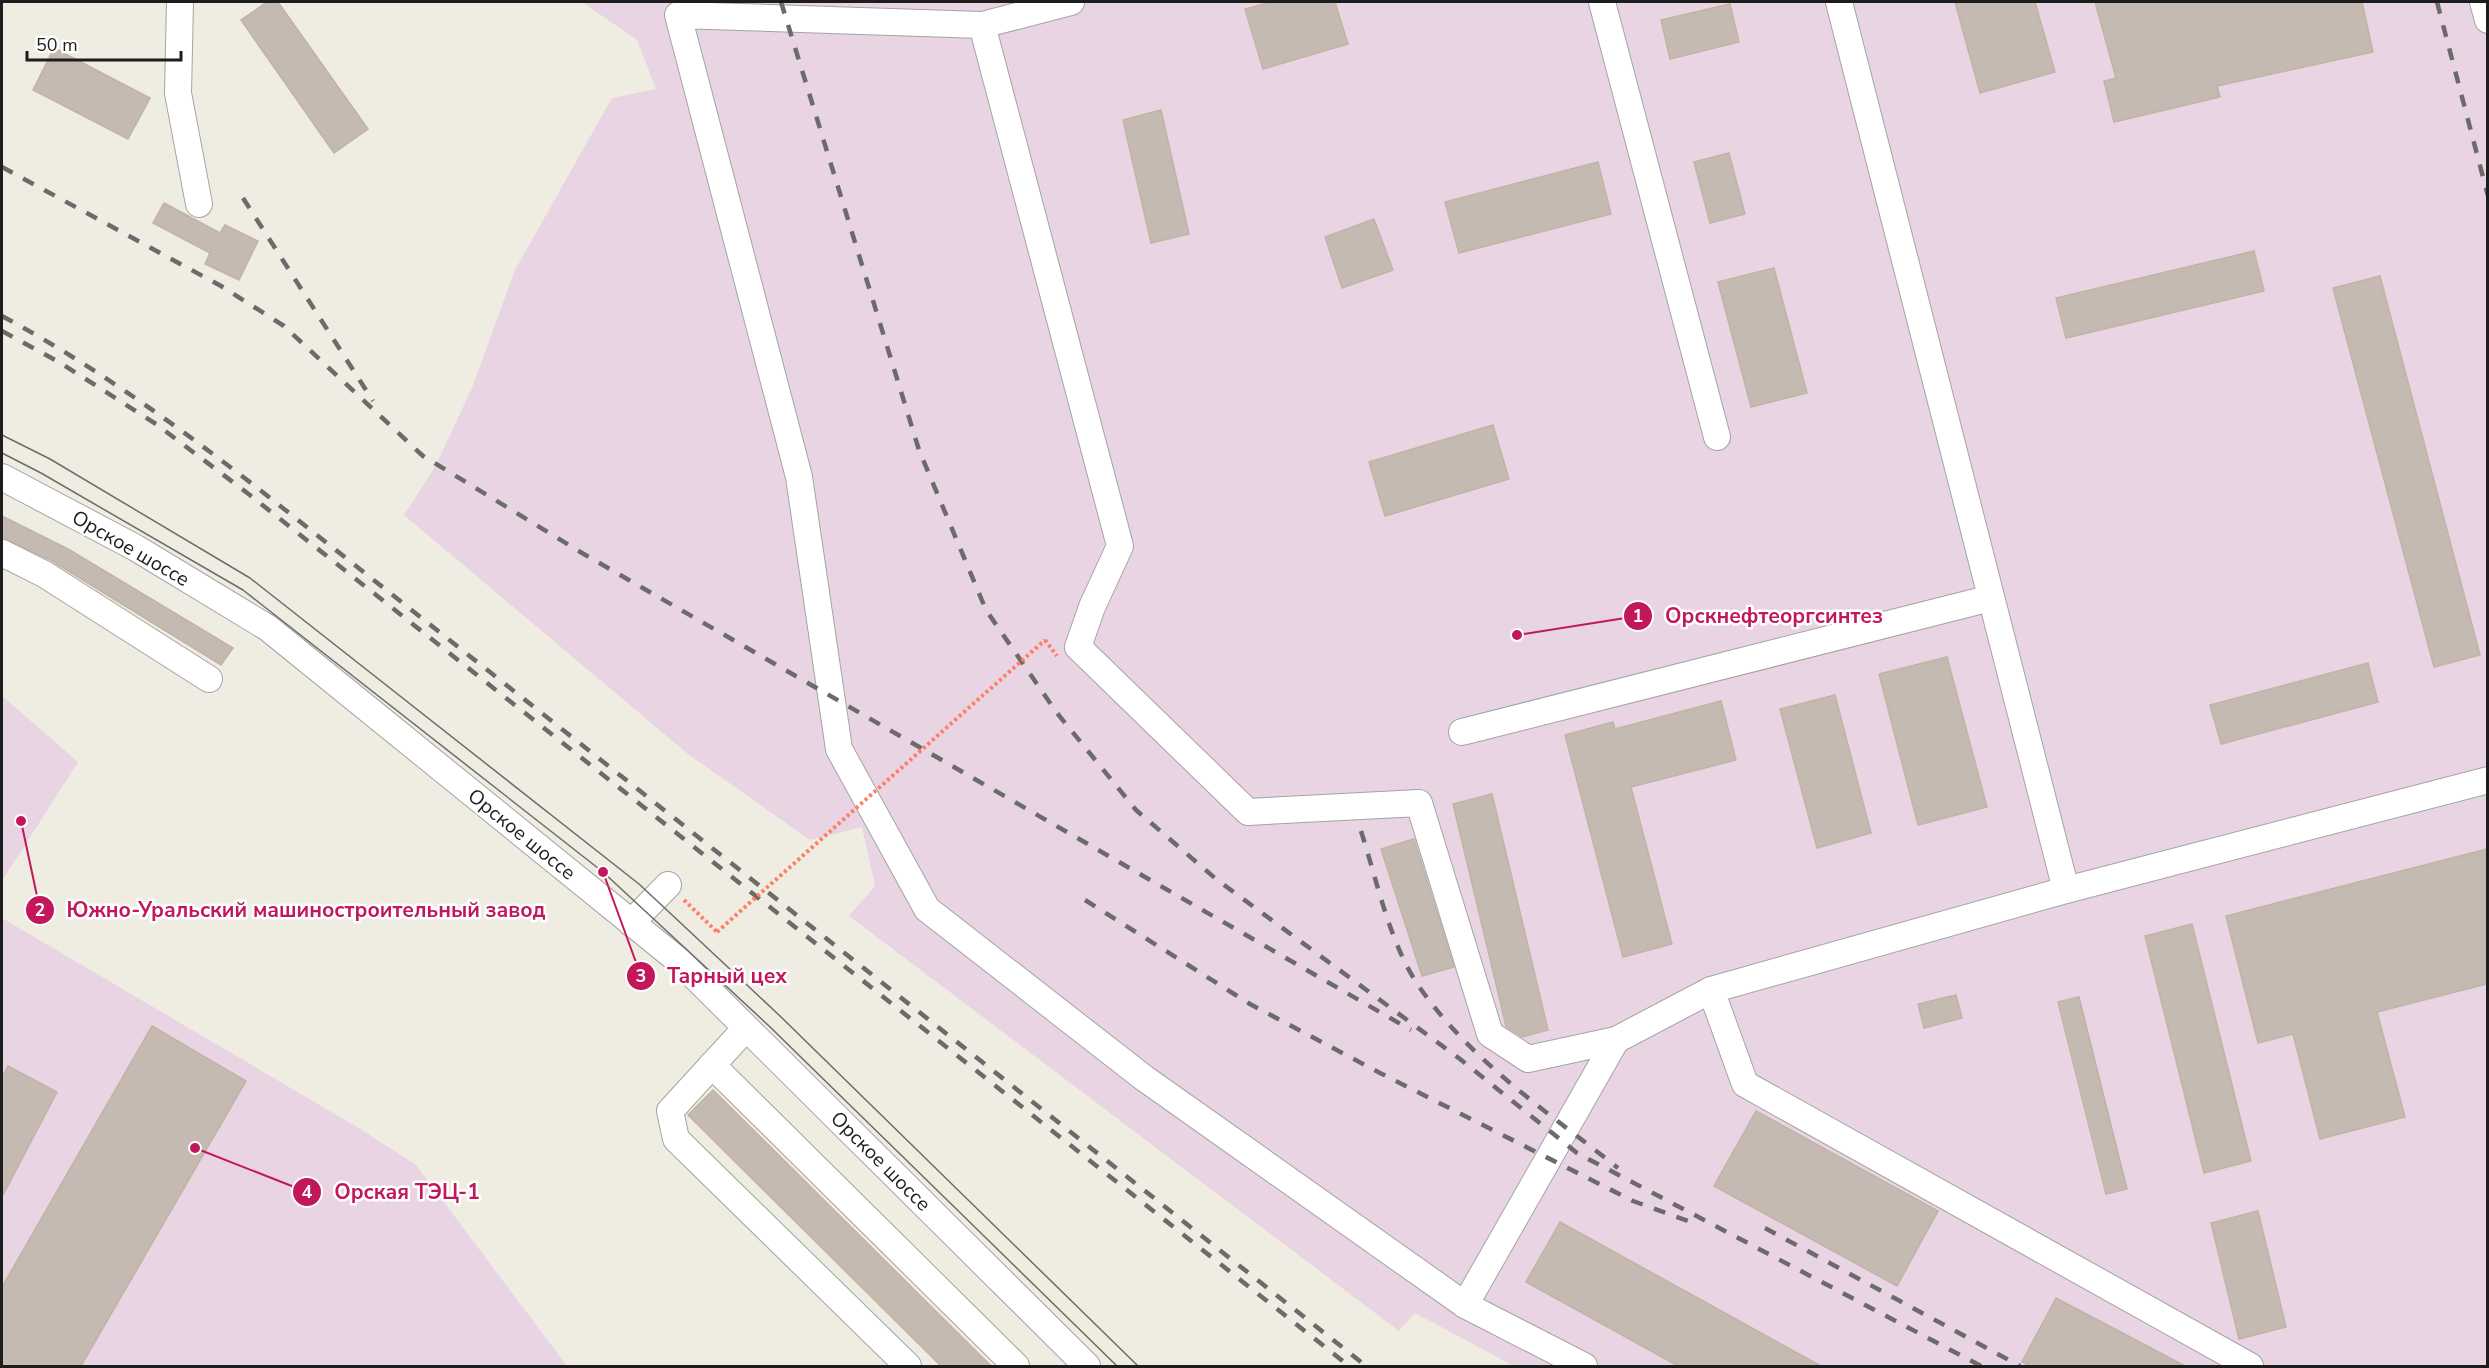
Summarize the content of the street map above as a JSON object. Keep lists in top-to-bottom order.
{
  "streets": {
    "street": ["Орское шоссе"]
  },
  "places": [
    "Орскнефтеоргсинтез",
    "Южно-Уральский машиностроительный завод",
    "Тарный цех",
    "Орская ТЭЦ-1"
  ],
  "scale_bar": "50 m"
}
